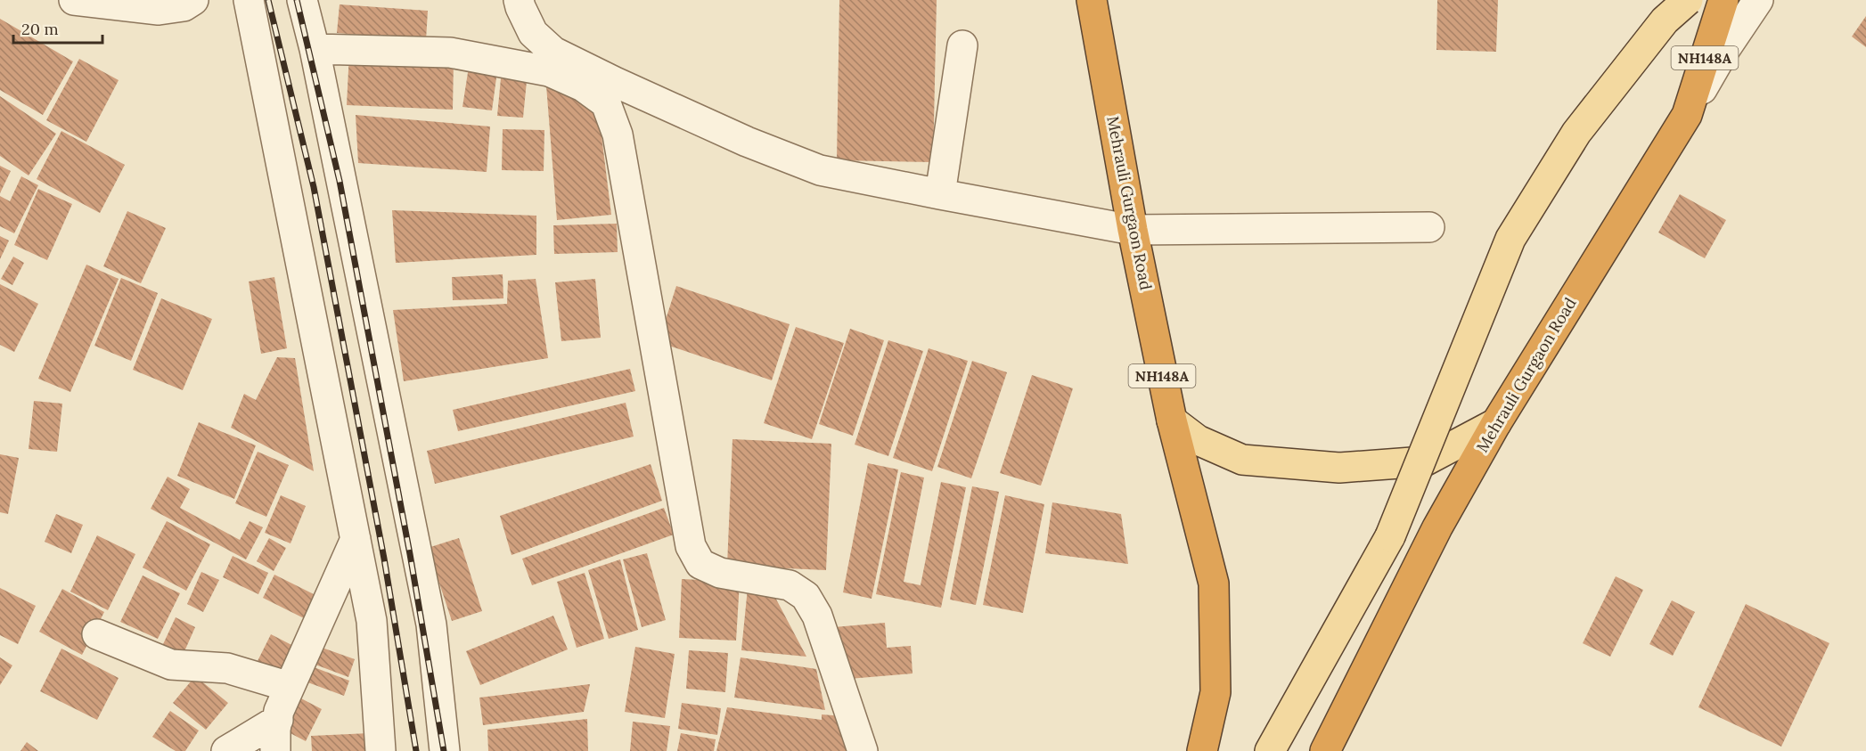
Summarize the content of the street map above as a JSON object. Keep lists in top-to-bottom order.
{
  "streets": {
    "highway": ["NH148A", "Mehrauli Gurgaon Road"]
  },
  "scale_bar": "20 m"
}
